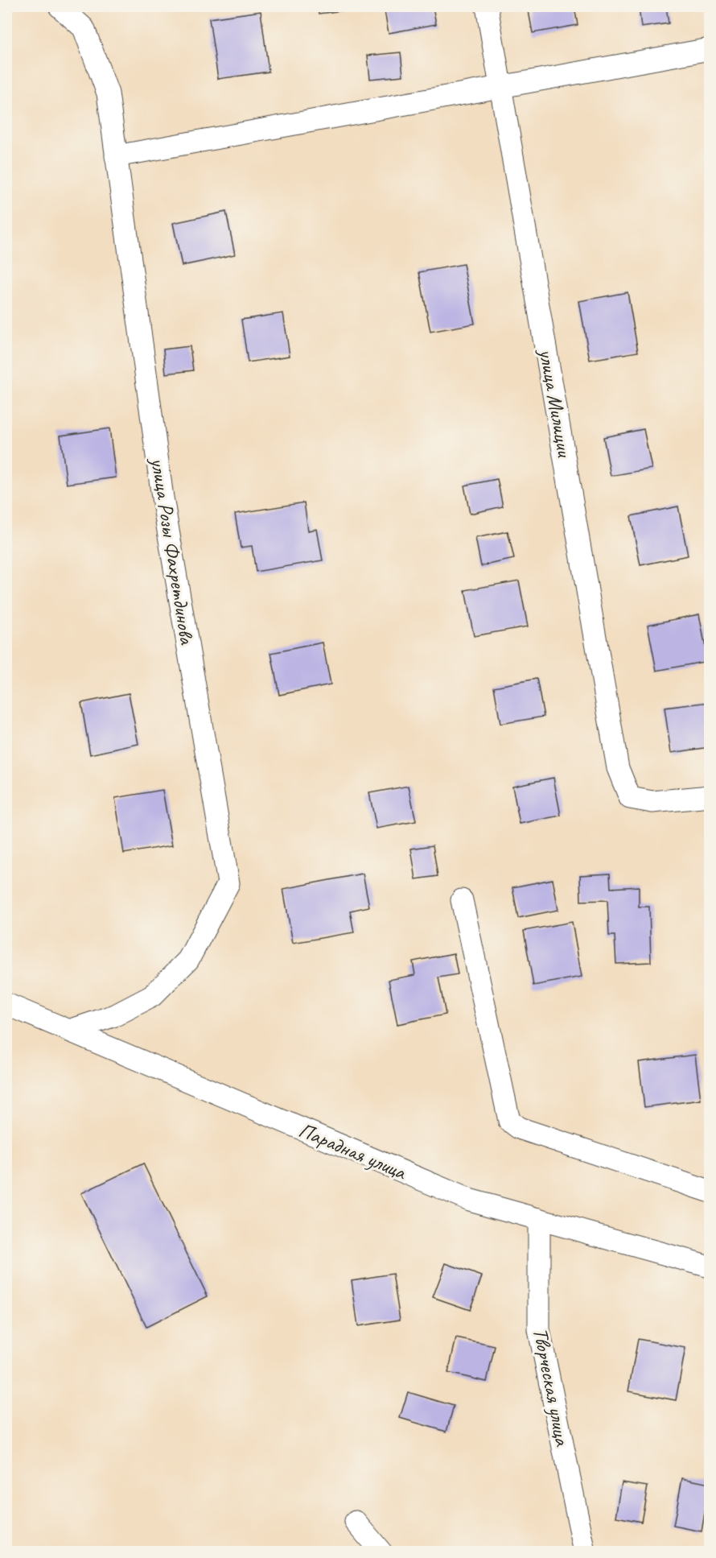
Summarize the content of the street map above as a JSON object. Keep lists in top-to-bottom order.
{
  "streets": {
    "street": [
      "улица Милиции",
      "улица Розы Фахретдинова",
      "Парадная улица",
      "Творческая улица"
    ]
  },
  "crossings": [
    ["улица Розы Фахретдинова", "Парадная улица"],
    ["Парадная улица", "Творческая улица"]
  ]
}
